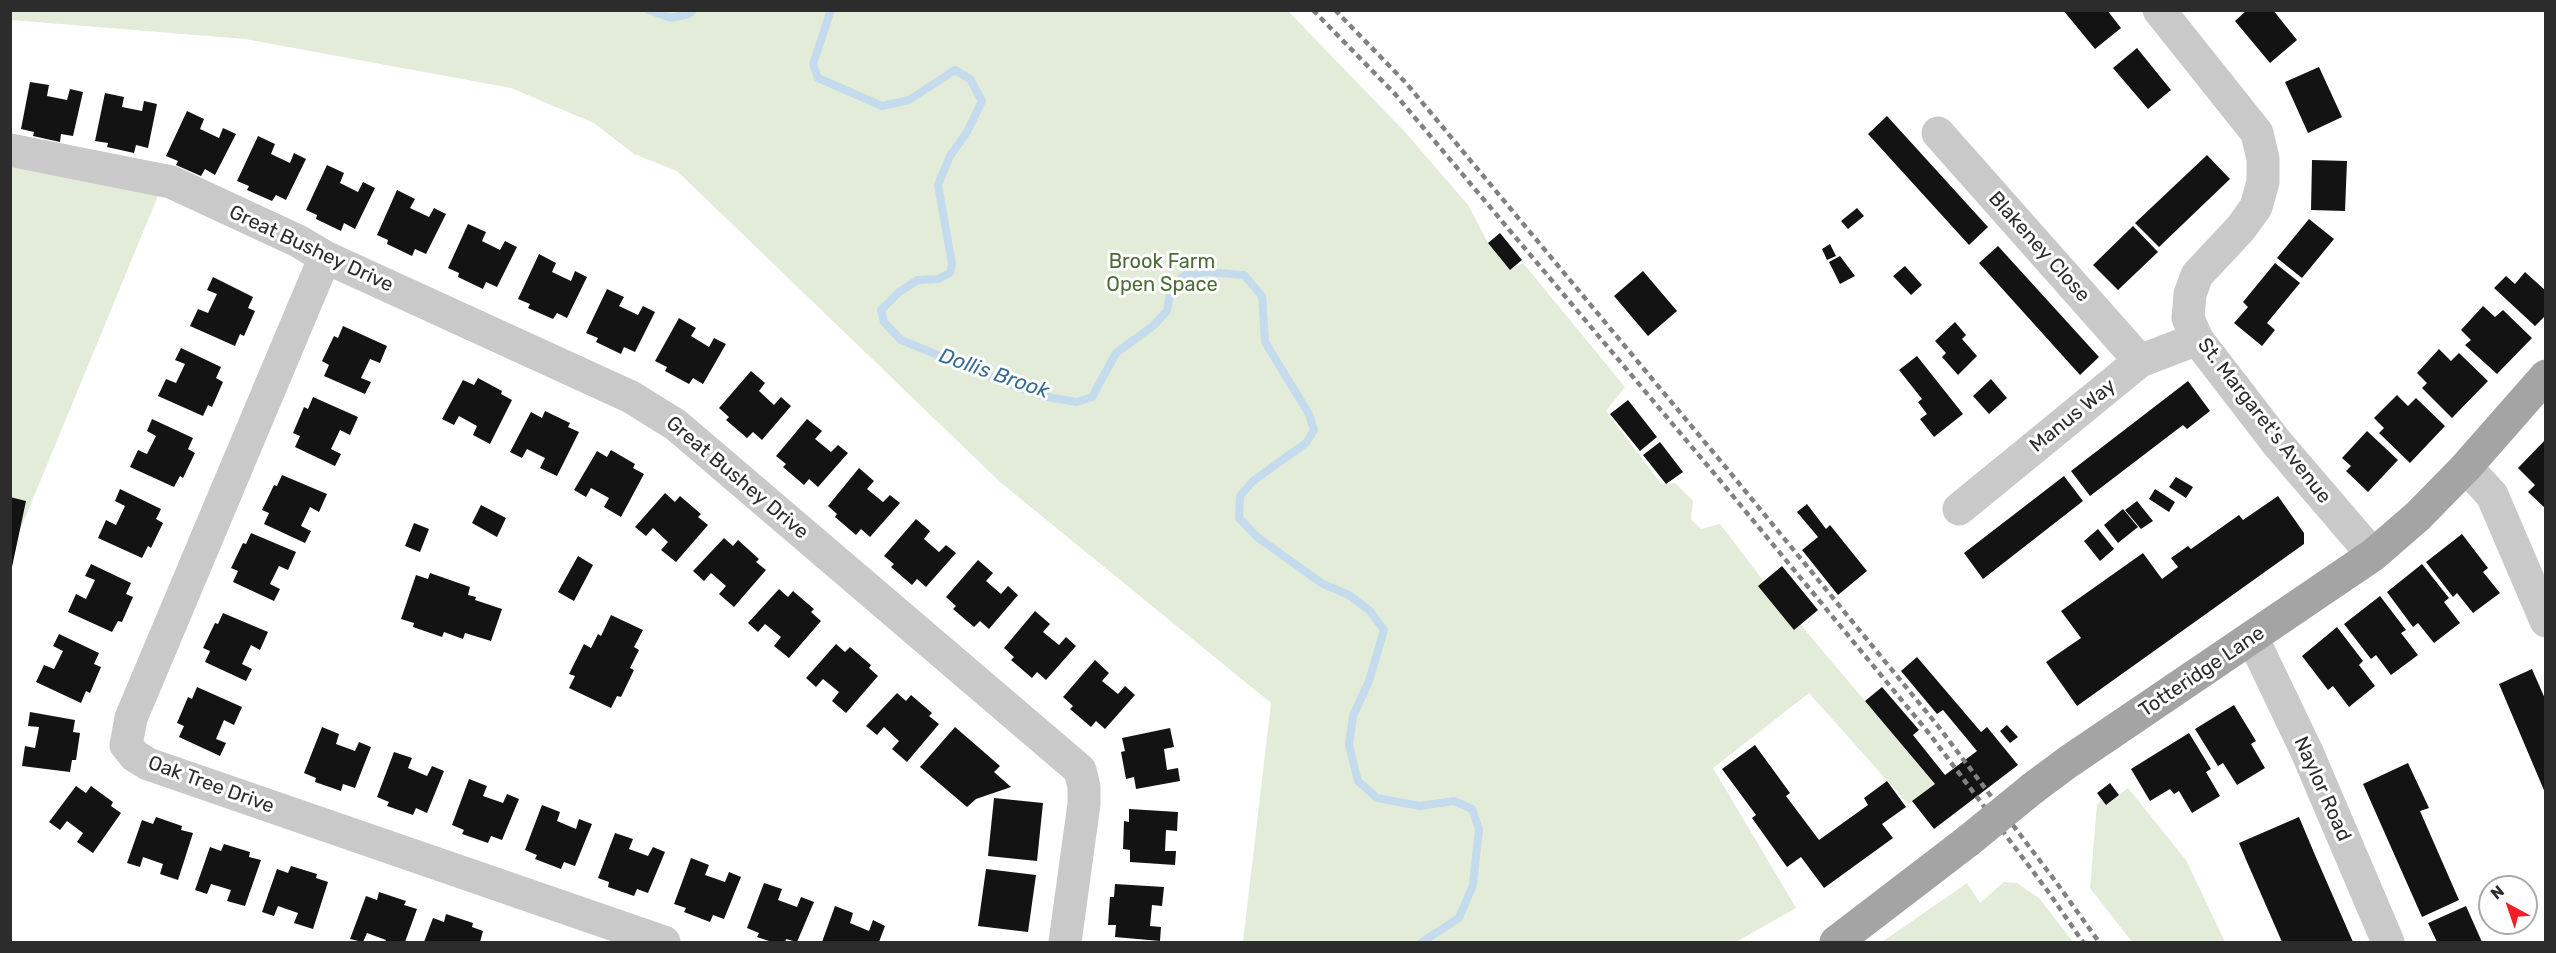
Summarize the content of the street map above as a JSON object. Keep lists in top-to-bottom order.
{
  "streets": {
    "main road": ["Totteridge Lane"],
    "street": [
      "Blakeney Close",
      "Great Bushey Drive",
      "Manus Way",
      "St. Margaret's Avenue",
      "Oak Tree Drive",
      "Naylor Road"
    ]
  },
  "crossings": [
    ["Blakeney Close", "Manus Way"],
    ["Great Bushey Drive", "Oak Tree Drive"],
    ["Manus Way", "St. Margaret's Avenue"],
    ["St. Margaret's Avenue", "Totteridge Lane"],
    ["Totteridge Lane", "Naylor Road"]
  ],
  "water": ["Dollis Brook"],
  "parks": ["Brook Farm Open Space"],
  "north": "top left"
}
